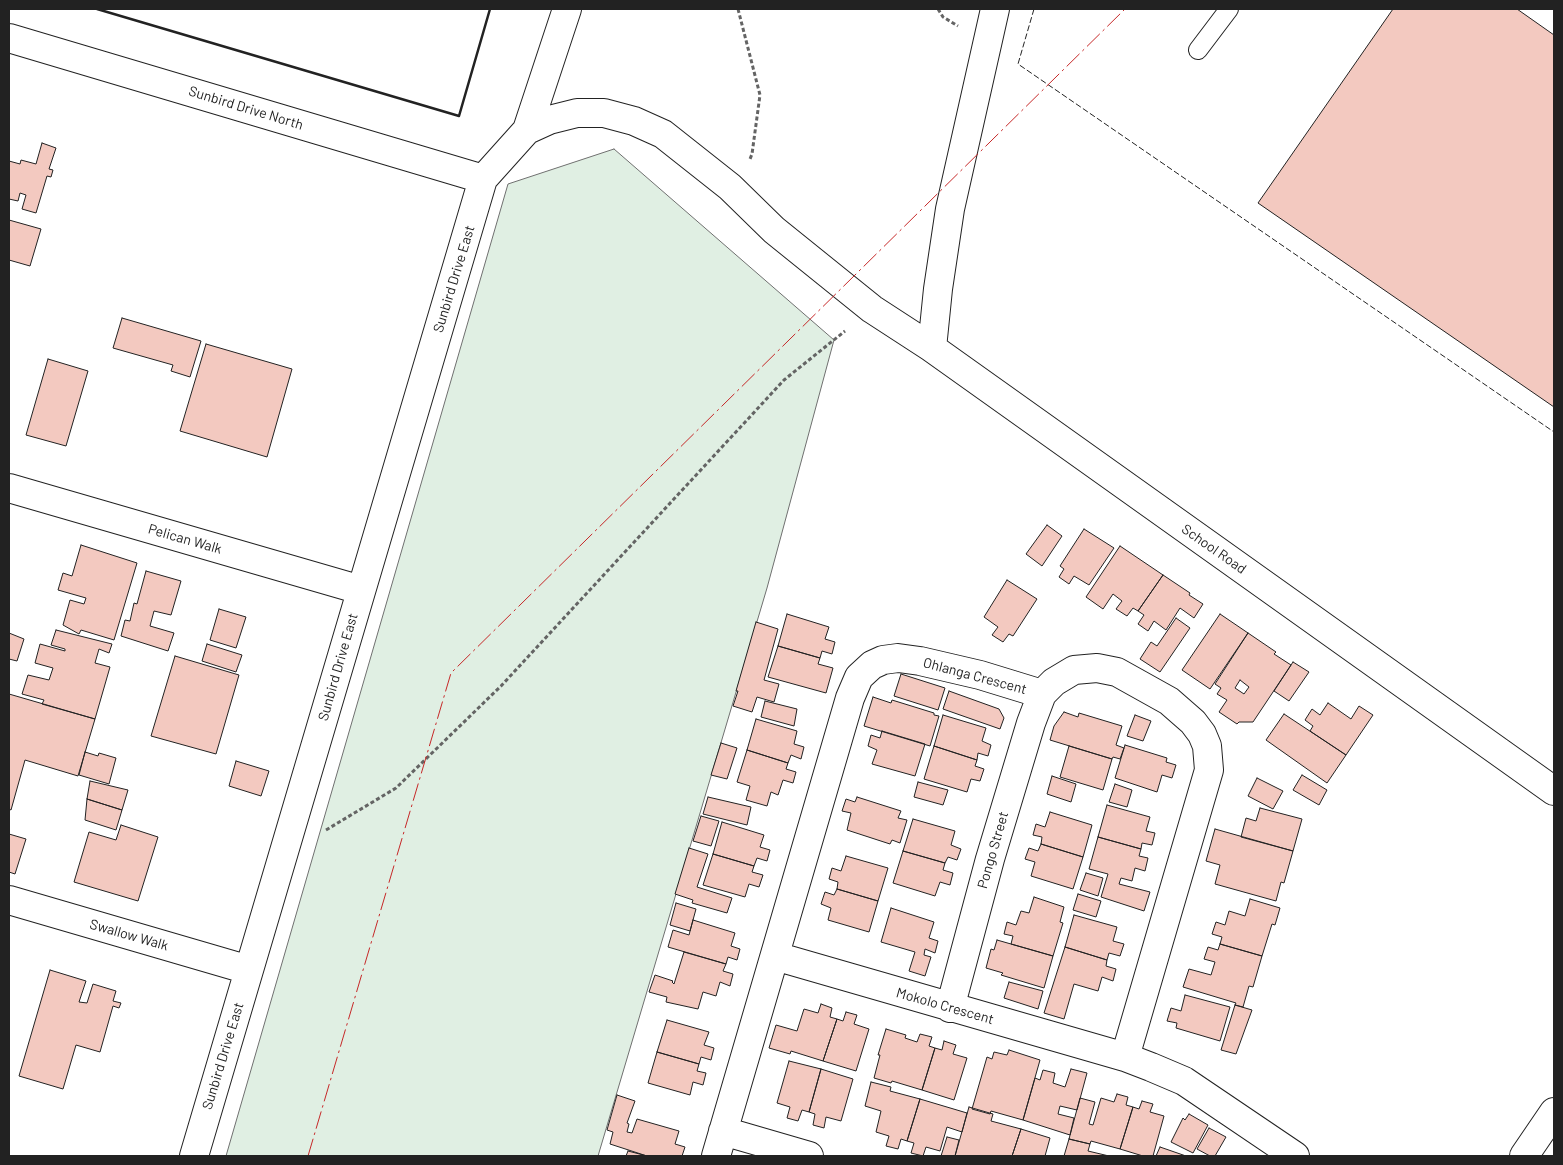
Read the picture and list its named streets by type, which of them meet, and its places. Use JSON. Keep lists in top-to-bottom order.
{
  "streets": {
    "street": [
      "Sunbird Drive North",
      "Sunbird Drive East",
      "Pelican Walk",
      "School Road",
      "Ohlanga Crescent",
      "Pongo Street",
      "Swallow Walk",
      "Mokolo Crescent"
    ]
  },
  "crossings": [
    ["Sunbird Drive North", "Sunbird Drive East"],
    ["Sunbird Drive East", "Pelican Walk"],
    ["Sunbird Drive East", "Swallow Walk"],
    ["Ohlanga Crescent", "Pongo Street"],
    ["Ohlanga Crescent", "Mokolo Crescent"],
    ["Pongo Street", "Mokolo Crescent"]
  ]
}
